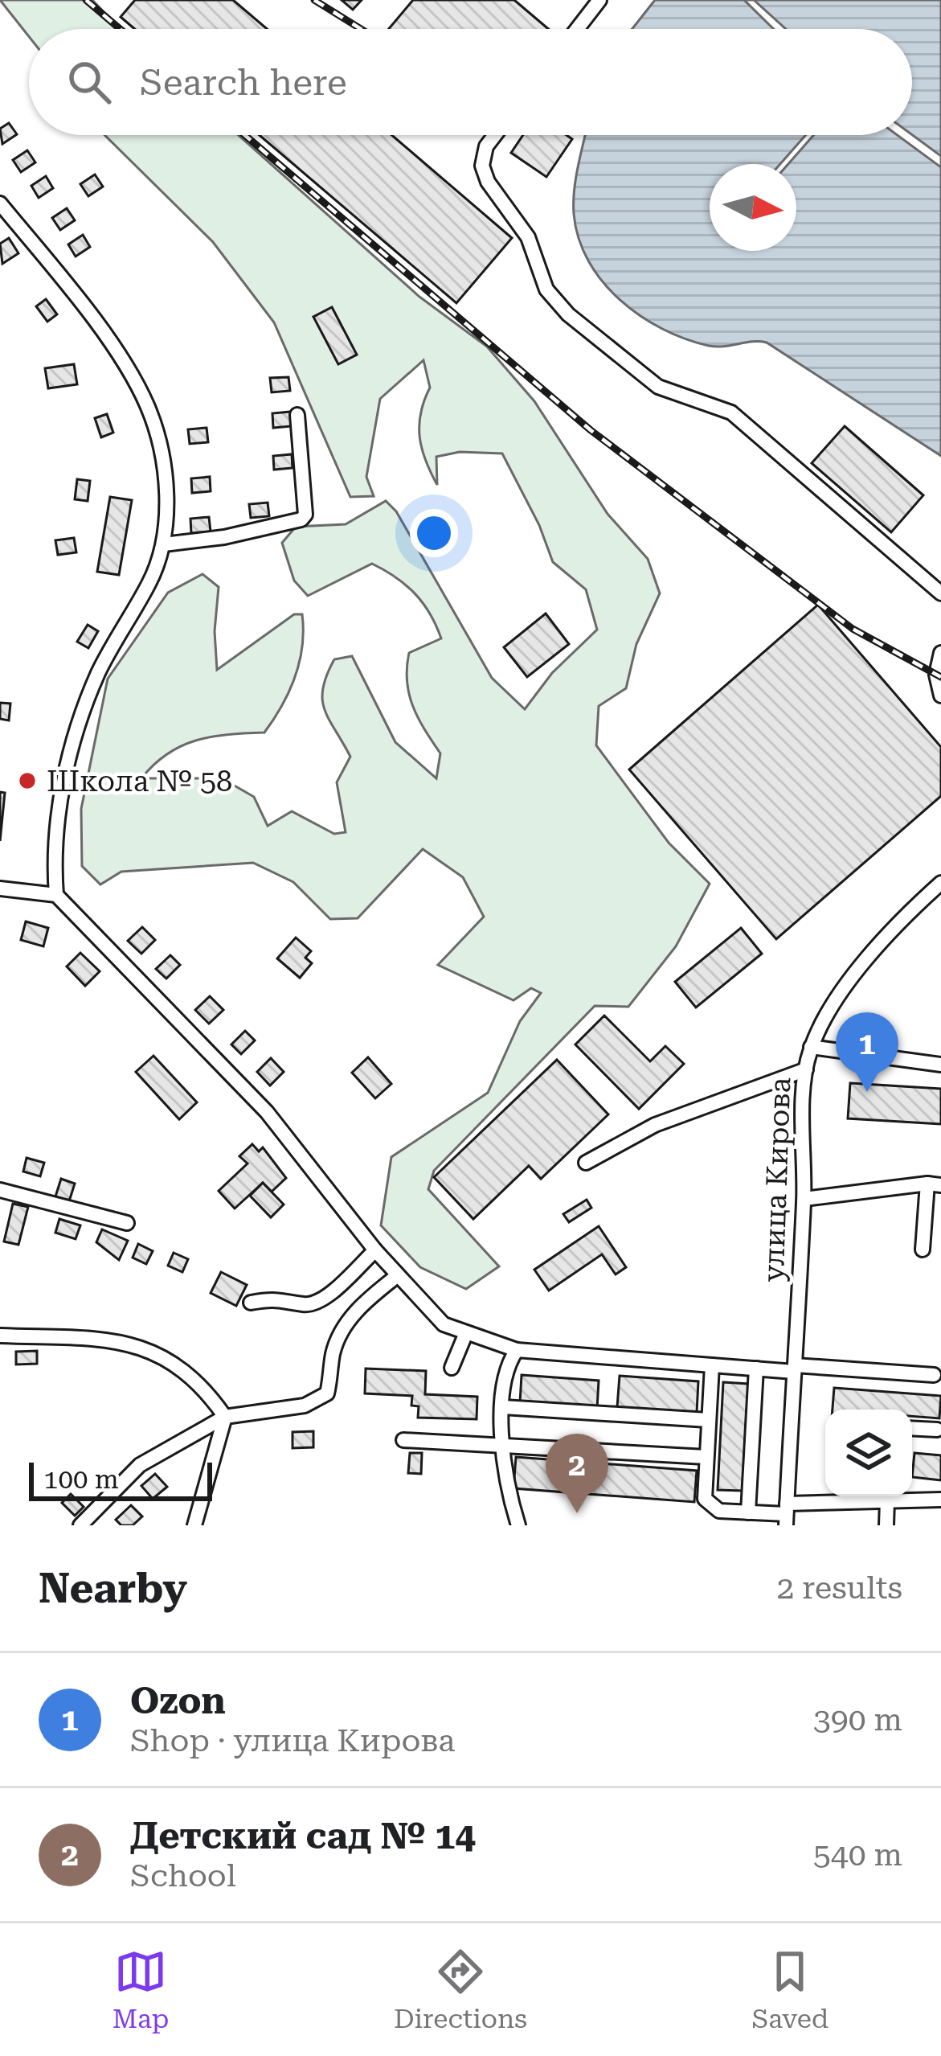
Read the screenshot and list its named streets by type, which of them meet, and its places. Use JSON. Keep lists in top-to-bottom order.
{
  "streets": {
    "street": ["улица Кирова"]
  },
  "places": ["Школа № 58"],
  "scale_bar": "100 m",
  "north": "right",
  "page": {
    "search": "Search here",
    "pins": ["1", "2"],
    "scale": "100 m",
    "heading": ["Nearby", "2 results"],
    "list": [
      {
        "mark": "1",
        "name": "Ozon",
        "note": "Shop · улица Кирова",
        "value": "390 m"
      },
      {
        "mark": "2",
        "name": "Детский сад № 14",
        "note": "School",
        "value": "540 m"
      }
    ],
    "nav": ["Map", "Directions", "Saved"]
  }
}
